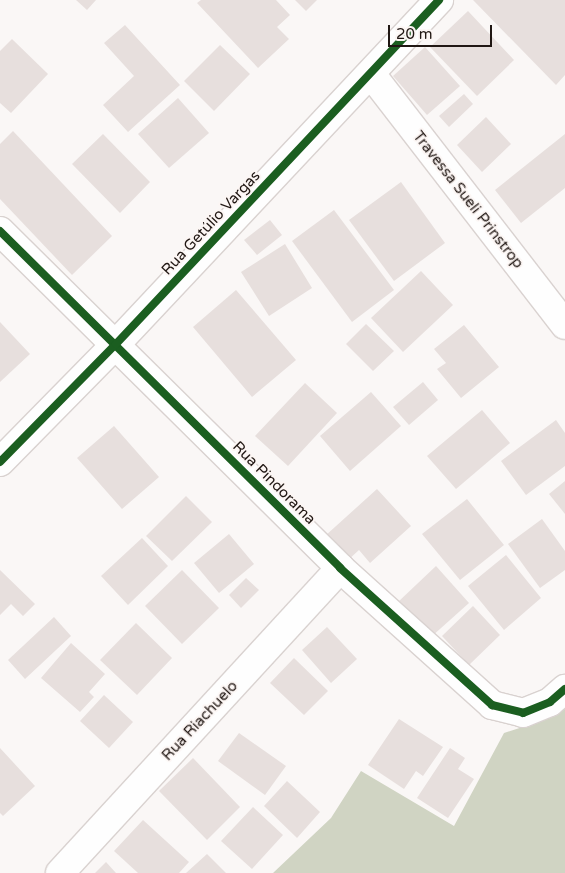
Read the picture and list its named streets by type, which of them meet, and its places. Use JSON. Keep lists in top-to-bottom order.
{
  "streets": {
    "street": [
      "Travessa Sueli Prinstrop",
      "Rua Getúlio Vargas",
      "Rua Pindorama",
      "Rua Riachuelo"
    ]
  },
  "crossings": [
    ["Travessa Sueli Prinstrop", "Rua Getúlio Vargas"],
    ["Rua Getúlio Vargas", "Rua Pindorama"],
    ["Rua Pindorama", "Rua Riachuelo"]
  ],
  "scale_bar": "20 m"
}
